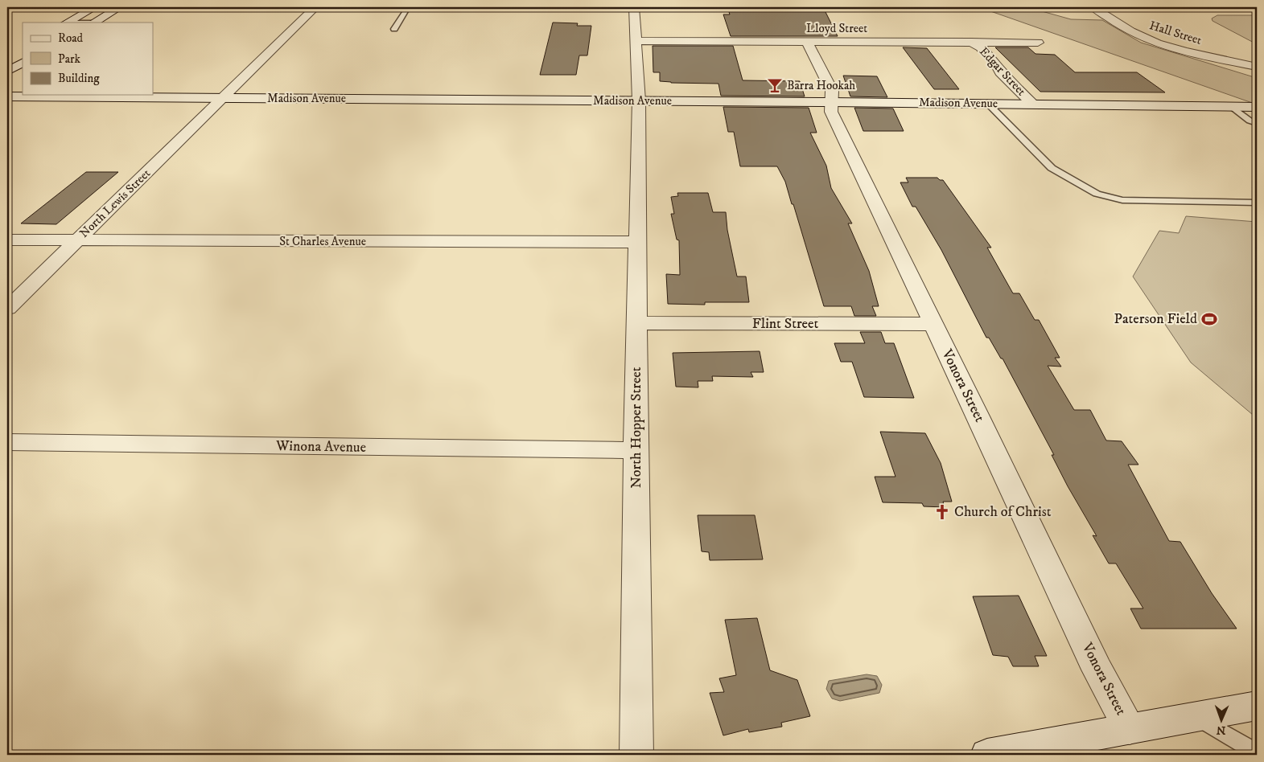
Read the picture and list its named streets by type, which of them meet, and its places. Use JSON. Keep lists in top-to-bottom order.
{
  "streets": {
    "street": [
      "Lloyd Street",
      "Hall Street",
      "Edgar Street",
      "Madison Avenue",
      "North Lewis Street",
      "St Charles Avenue",
      "Flint Street",
      "Vonora Street",
      "North Hopper Street",
      "Winona Avenue"
    ]
  },
  "crossings": [
    ["Lloyd Street", "Edgar Street"],
    ["Lloyd Street", "Vonora Street"],
    ["Lloyd Street", "North Hopper Street"],
    ["Edgar Street", "Madison Avenue"],
    ["Madison Avenue", "North Lewis Street"],
    ["Madison Avenue", "Vonora Street"],
    ["Madison Avenue", "North Hopper Street"],
    ["North Lewis Street", "St Charles Avenue"],
    ["St Charles Avenue", "North Hopper Street"],
    ["Flint Street", "Vonora Street"],
    ["Flint Street", "North Hopper Street"],
    ["North Hopper Street", "Winona Avenue"]
  ],
  "places": {
    "bar": ["Barra Hookah"],
    "sports": ["Paterson Field"],
    "church": ["Church of Christ"]
  },
  "legend": ["Road", "Park", "Building"],
  "north": "bottom"
}
